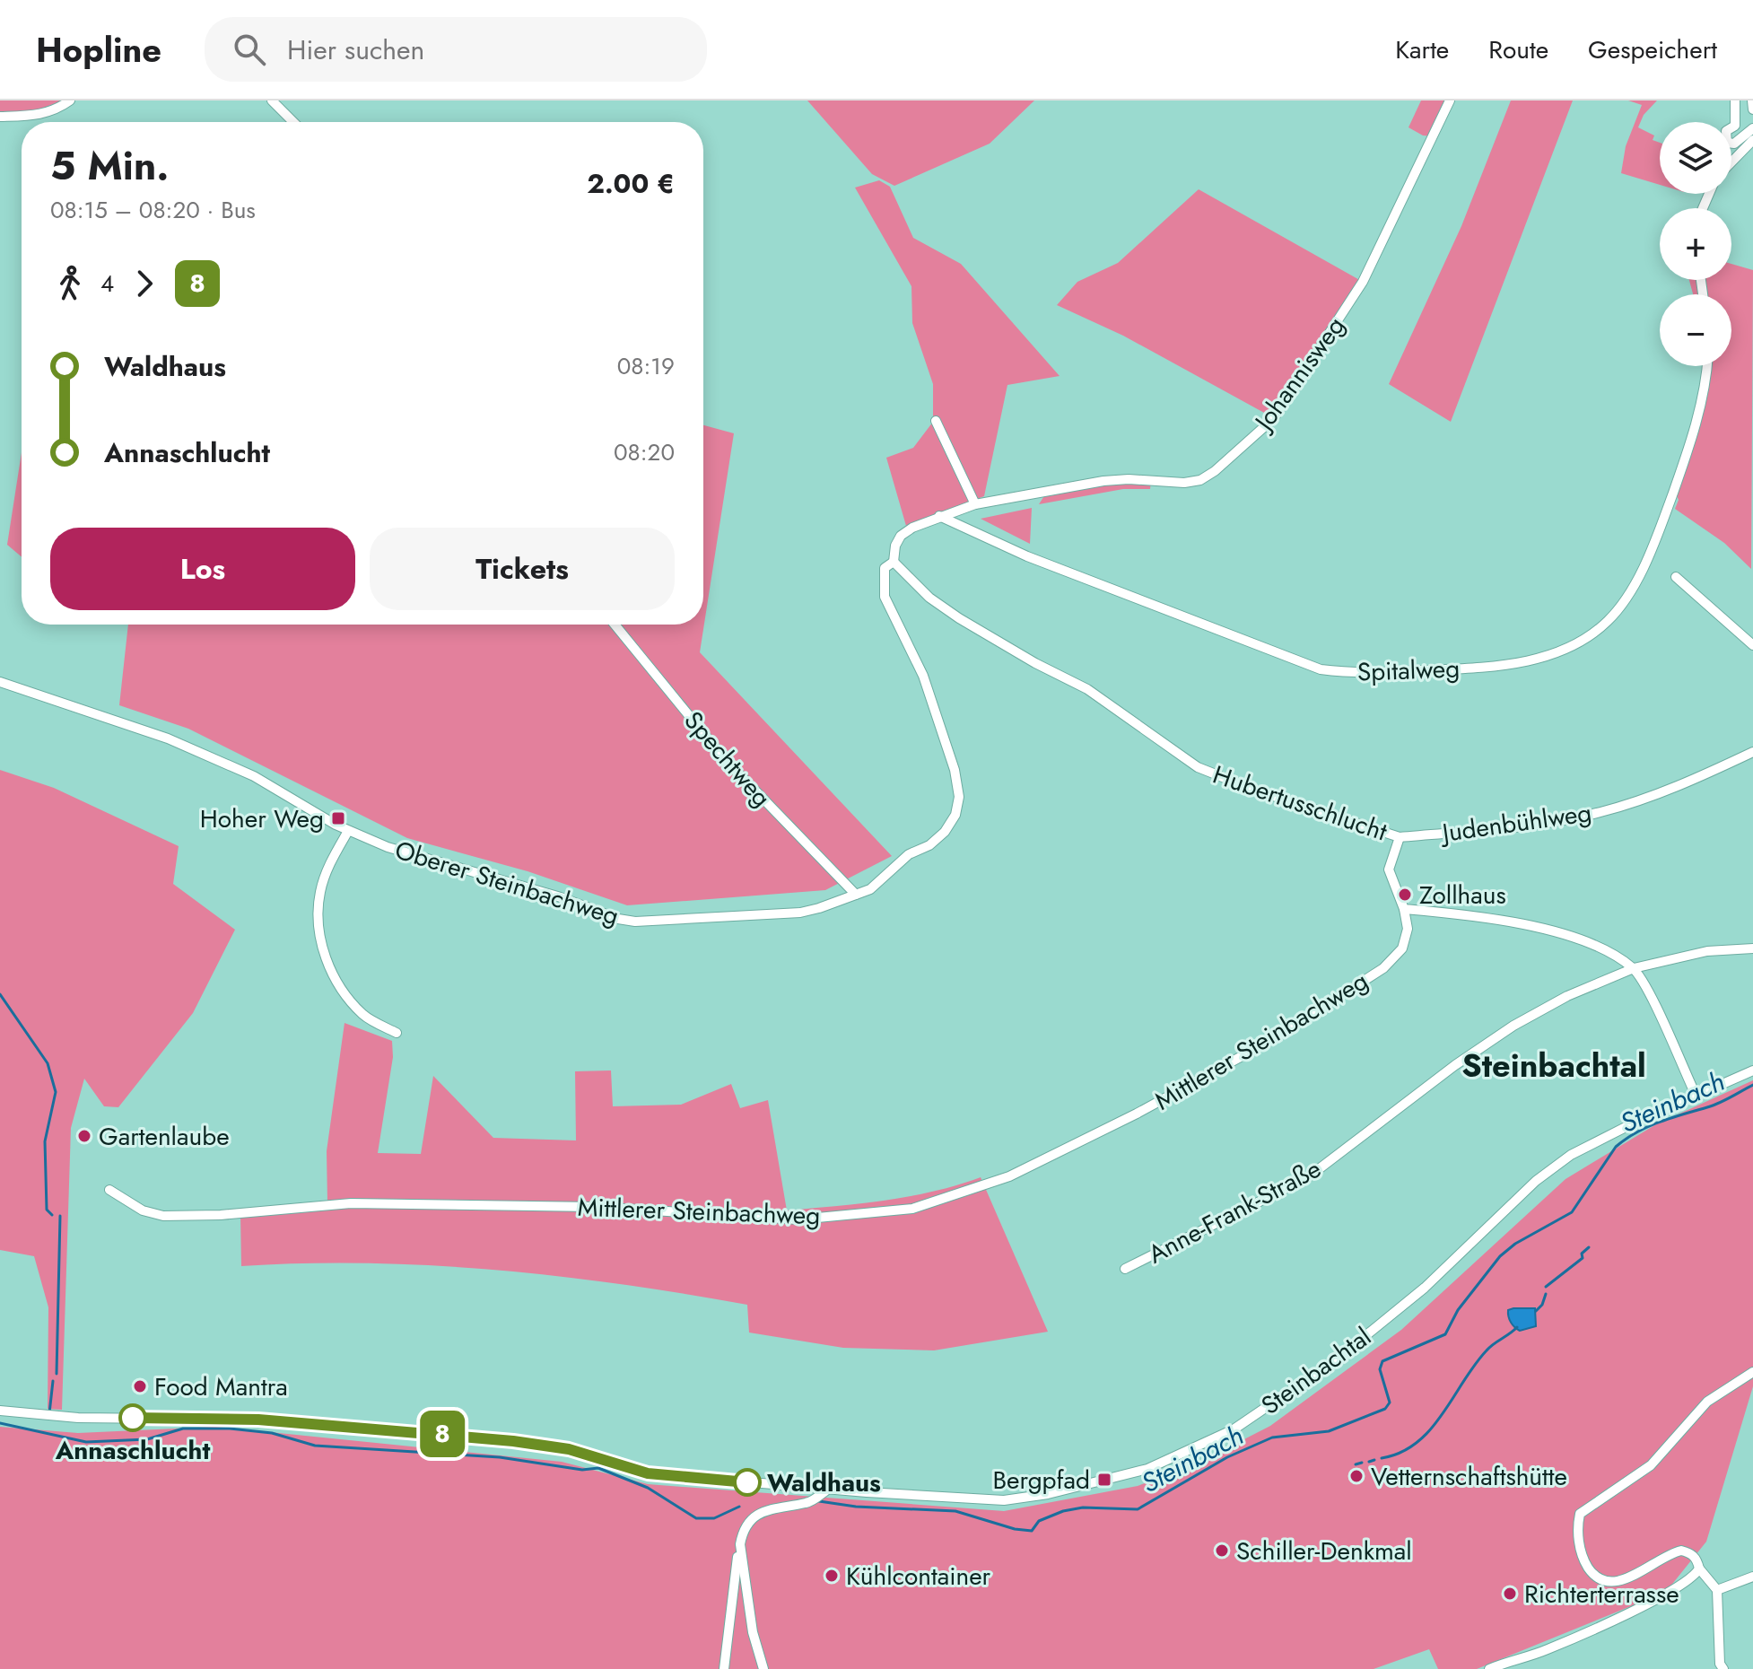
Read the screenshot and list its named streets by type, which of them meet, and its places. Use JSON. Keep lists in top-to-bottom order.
{
  "streets": {
    "street": [
      "Johannisweg",
      "Spitalweg",
      "Spechtweg",
      "Hubertusschlucht",
      "Judenbühlweg",
      "Oberer Steinbachweg",
      "Mittlerer Steinbachweg",
      "Anne-Frank-Straße",
      "Steinbachtal"
    ]
  },
  "crossings": [
    ["Johannisweg", "Spitalweg"],
    ["Johannisweg", "Hubertusschlucht"],
    ["Johannisweg", "Oberer Steinbachweg"],
    ["Spechtweg", "Oberer Steinbachweg"],
    ["Hubertusschlucht", "Judenbühlweg"],
    ["Hubertusschlucht", "Oberer Steinbachweg"],
    ["Hubertusschlucht", "Mittlerer Steinbachweg"]
  ],
  "districts": ["Steinbachtal"],
  "water": ["Steinbach"],
  "places": {
    "transit": ["Hoher Weg", "Bergpfad"],
    "other": [
      "Zollhaus",
      "Gartenlaube",
      "Food Mantra",
      "Annaschlucht",
      "Vetternschaftshütte",
      "Waldhaus",
      "Schiller-Denkmal",
      "Kühlcontainer",
      "Richterterrasse"
    ]
  },
  "lines": ["bus line 8"],
  "page": {
    "header": "Hopline",
    "search": "Hier suchen",
    "nav": ["Karte", "Route", "Gespeichert"],
    "on_map": "8",
    "map_buttons": ["+", "−"],
    "heading": ["5 Min.", "08:15 – 08:20 · Bus", "2.00 €"],
    "legs": ["4", "8"],
    "list": [
      {
        "name": "Waldhaus",
        "value": "08:19"
      },
      {
        "name": "Annaschlucht",
        "value": "08:20"
      }
    ],
    "buttons": ["Los", "Tickets"]
  }
}
